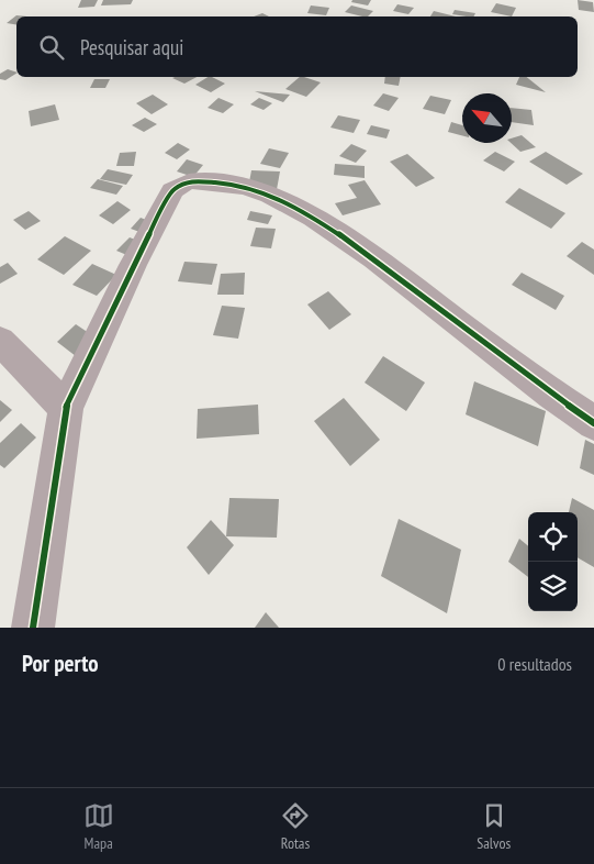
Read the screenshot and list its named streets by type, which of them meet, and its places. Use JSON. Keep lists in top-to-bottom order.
{
  "north": "top left",
  "page": {
    "search": "Pesquisar aqui",
    "heading": ["Por perto", "0 resultados"],
    "nav": ["Mapa", "Rotas", "Salvos"]
  }
}
